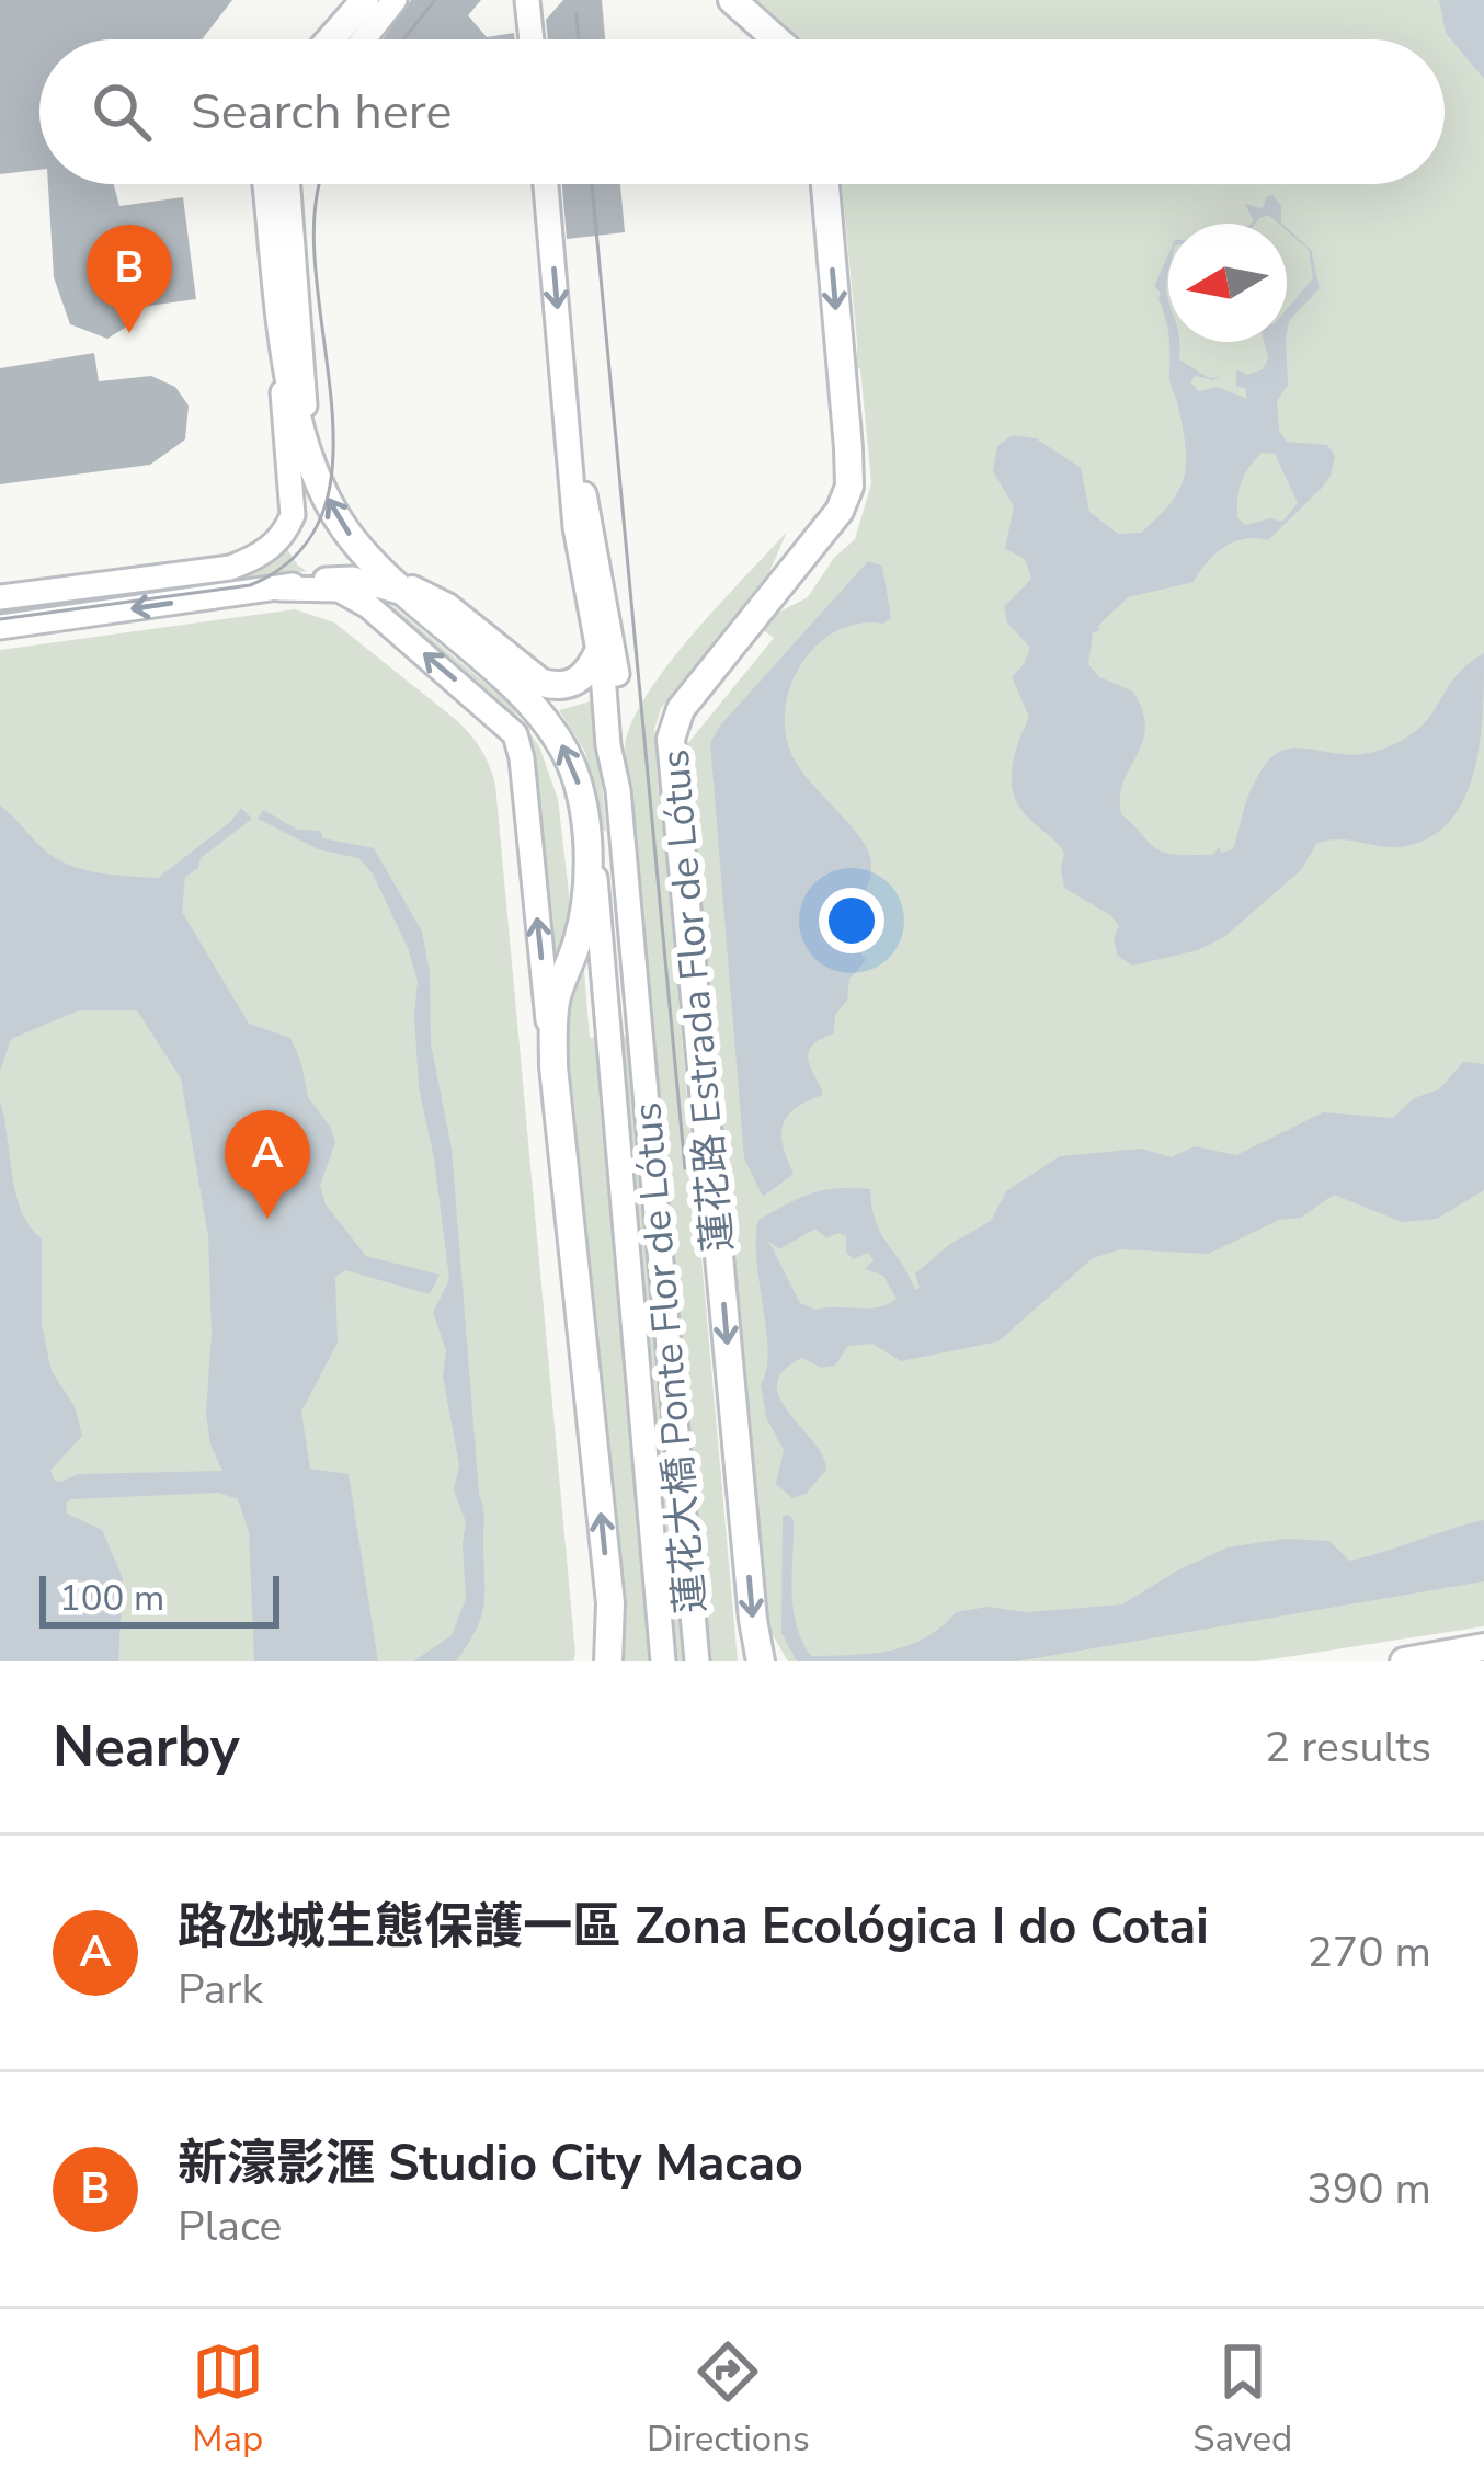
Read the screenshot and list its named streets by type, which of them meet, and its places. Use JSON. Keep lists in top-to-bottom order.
{
  "streets": {
    "main road": ["蓮花路 Estrada Flor de Lótus", "蓮花大橋 Ponte Flor de Lótus"]
  },
  "scale_bar": "100 m",
  "north": "left",
  "page": {
    "search": "Search here",
    "pins": ["B", "A"],
    "scale": "100 m",
    "heading": ["Nearby", "2 results"],
    "list": [
      {
        "mark": "A",
        "name": "路氹城生態保護一區 Zona Ecológica I do Cotai",
        "note": "Park",
        "value": "270 m"
      },
      {
        "mark": "B",
        "name": "新濠影滙 Studio City Macao",
        "note": "Place",
        "value": "390 m"
      }
    ],
    "nav": ["Map", "Directions", "Saved"]
  }
}
